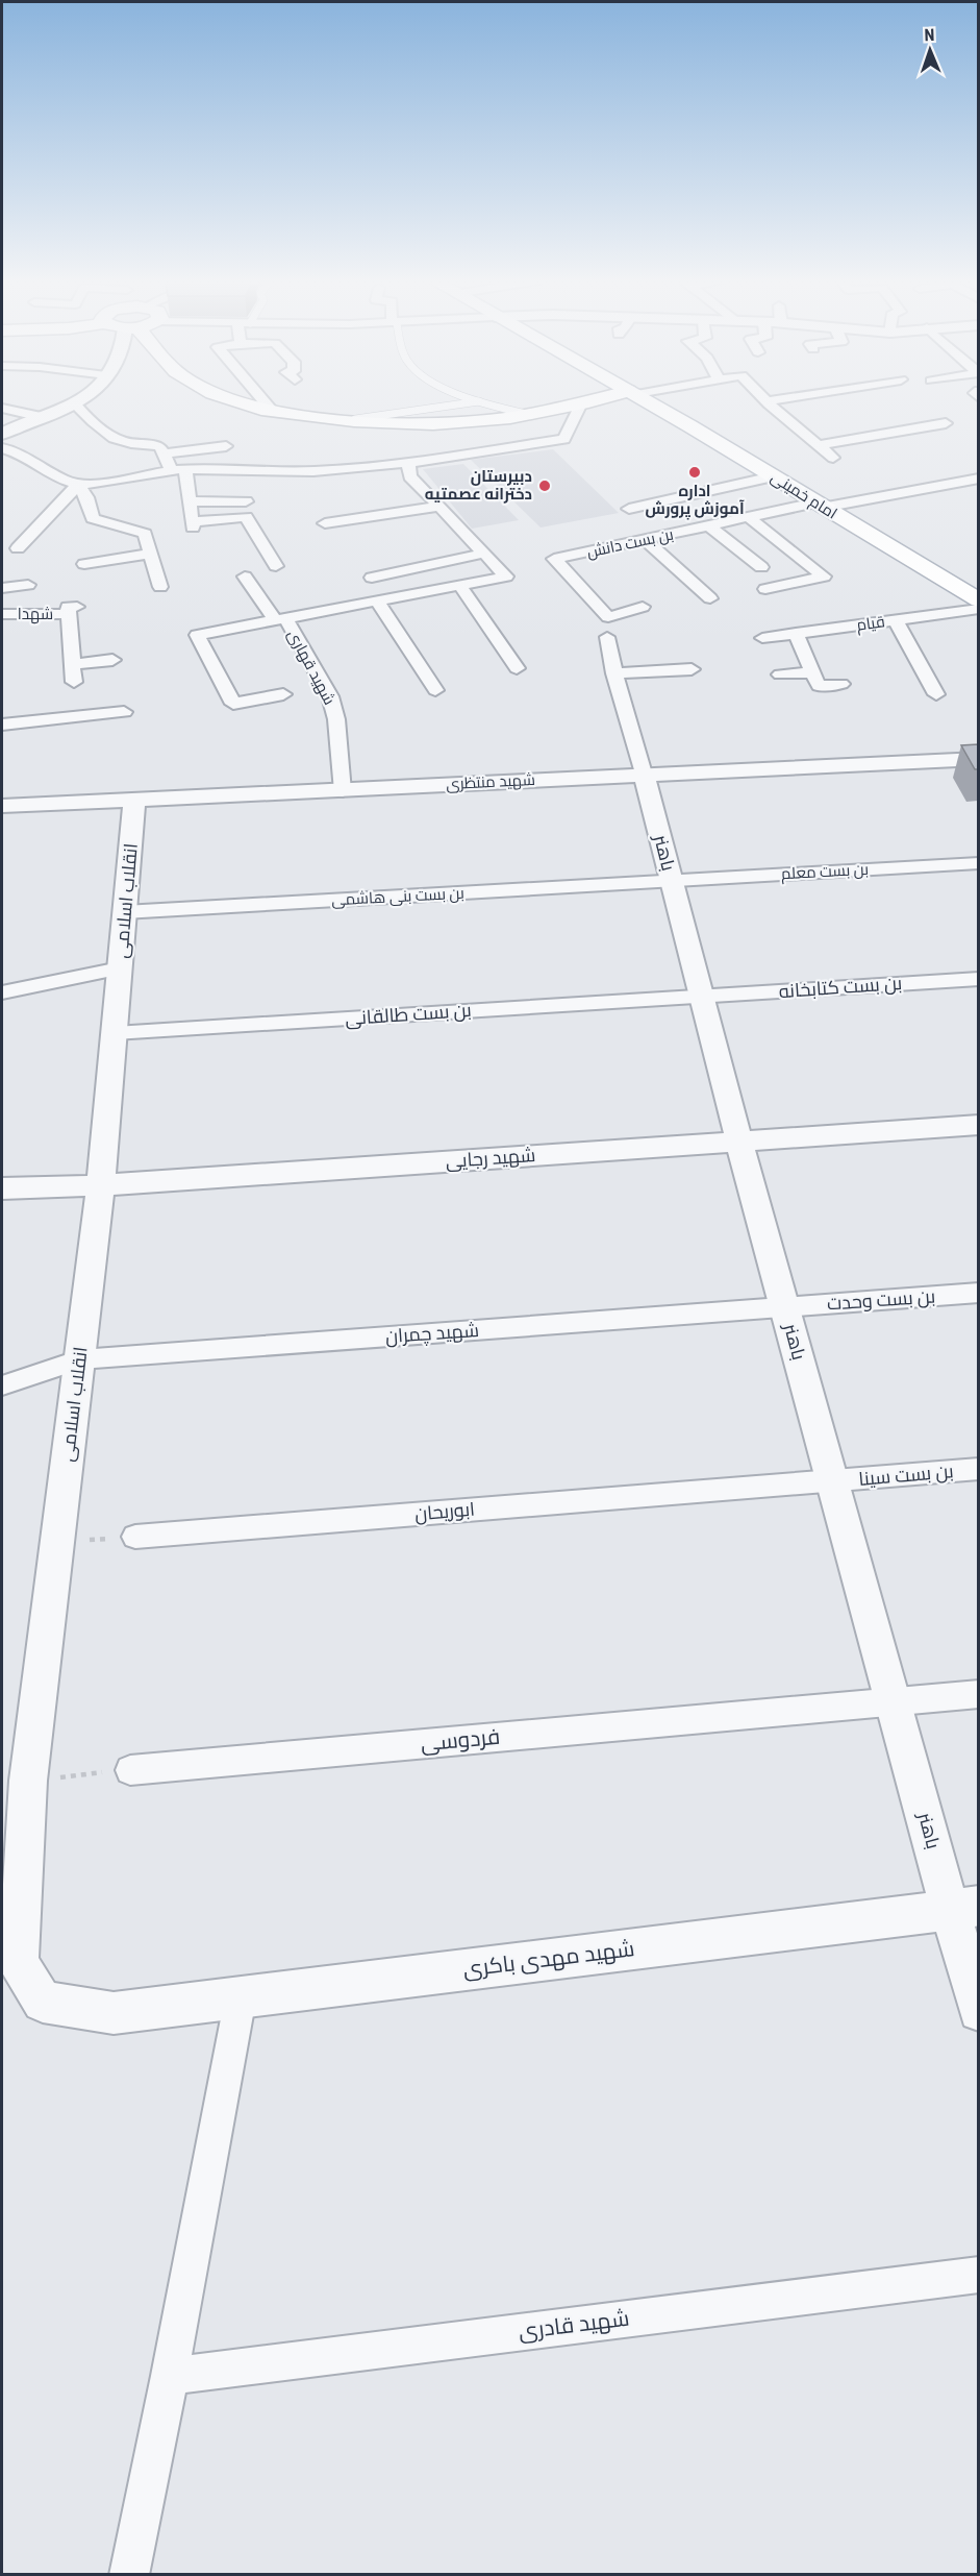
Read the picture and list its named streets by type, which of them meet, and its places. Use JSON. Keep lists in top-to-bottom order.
{
  "streets": {
    "main road": ["امام خمینی"],
    "street": [
      "بن بست دانش",
      "شهدا",
      "قیام",
      "شهید قهاری",
      "شهید منتظری",
      "باهنر",
      "بن بست معلم",
      "بن بست بنی هاشمی",
      "انقلاب اسلامی",
      "بن بست کتابخانه",
      "بن بست طالقانی",
      "شهید رجایی",
      "بن بست وحدت",
      "شهید چمران",
      "بن بست سینا",
      "ابوریحان",
      "فردوسی",
      "شهید مهدی باکری",
      "شهید قادری"
    ]
  },
  "crossings": [
    ["امام خمینی", "بن بست دانش"],
    ["شهید قهاری", "شهید منتظری"],
    ["شهید منتظری", "باهنر"],
    ["شهید منتظری", "انقلاب اسلامی"],
    ["باهنر", "بن بست معلم"],
    ["باهنر", "بن بست بنی هاشمی"],
    ["باهنر", "بن بست کتابخانه"],
    ["باهنر", "بن بست طالقانی"],
    ["باهنر", "شهید رجایی"],
    ["باهنر", "بن بست وحدت"],
    ["باهنر", "شهید چمران"],
    ["باهنر", "بن بست سینا"],
    ["باهنر", "ابوریحان"],
    ["باهنر", "فردوسی"],
    ["باهنر", "شهید مهدی باکری"],
    ["بن بست معلم", "بن بست بنی هاشمی"],
    ["بن بست بنی هاشمی", "انقلاب اسلامی"],
    ["انقلاب اسلامی", "بن بست طالقانی"],
    ["انقلاب اسلامی", "شهید رجایی"],
    ["انقلاب اسلامی", "شهید چمران"],
    ["انقلاب اسلامی", "شهید مهدی باکری"],
    ["بن بست کتابخانه", "بن بست طالقانی"],
    ["بن بست وحدت", "شهید چمران"],
    ["بن بست سینا", "ابوریحان"]
  ],
  "places": ["اداره آموزش پرورش", "دبیرستان دخترانه عصمتیه"],
  "north": "top"
}
